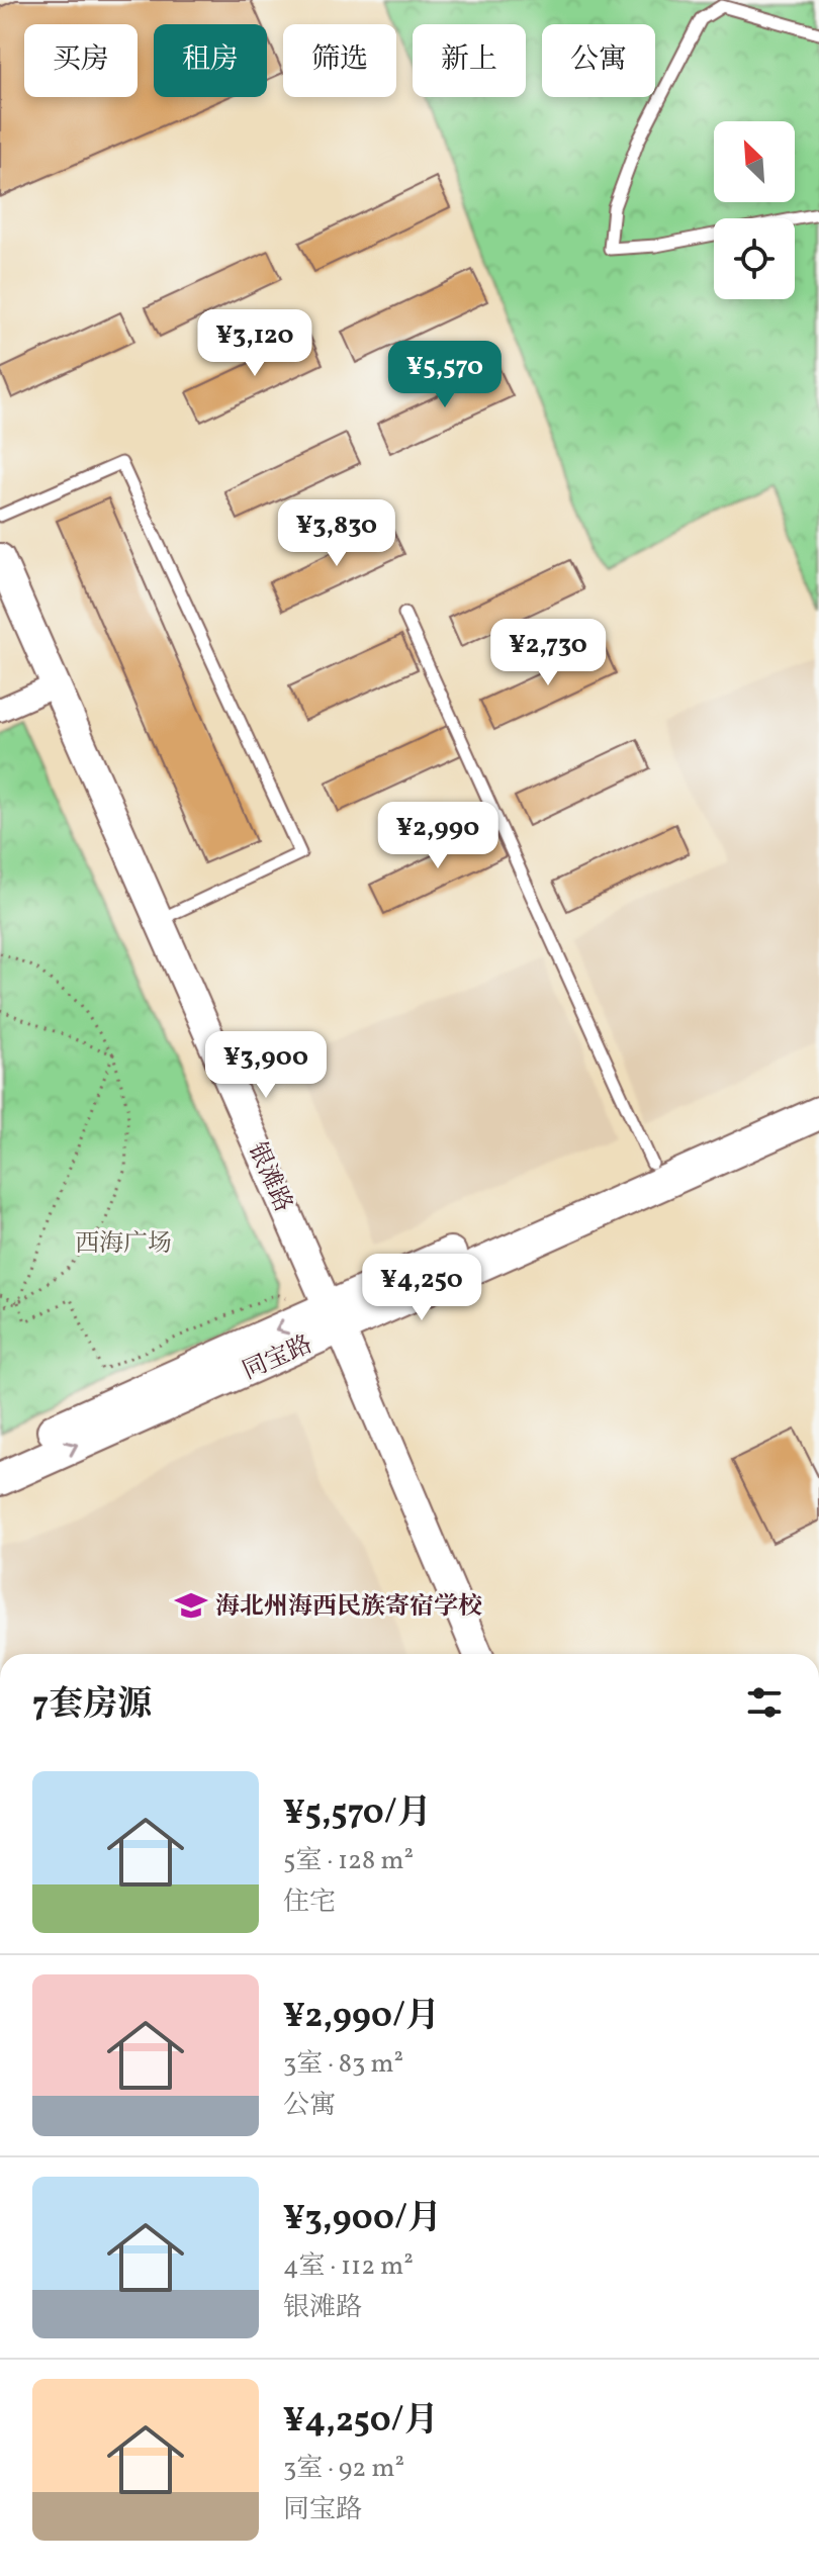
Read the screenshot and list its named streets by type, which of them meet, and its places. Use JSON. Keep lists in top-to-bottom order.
{
  "streets": {
    "main road": ["同宝路"],
    "street": ["银滩路"]
  },
  "crossings": [
    ["银滩路", "同宝路"]
  ],
  "parks": ["西海广场"],
  "places": {
    "school or university": ["海北州海西民族寄宿学校"]
  },
  "north": "top left",
  "page": {
    "chip": [
      "买房",
      "租房",
      "筛选",
      "新上",
      "公寓"
    ],
    "price": [
      "¥3,120",
      "¥5,570",
      "¥3,830",
      "¥2,730",
      "¥2,990",
      "¥3,900",
      "¥4,250"
    ],
    "heading": "7套房源",
    "list": [
      {
        "name": "¥5,570/月",
        "note": "5室 · 128 m² · 住宅"
      },
      {
        "name": "¥2,990/月",
        "note": "3室 · 83 m² · 公寓"
      },
      {
        "name": "¥3,900/月",
        "note": "4室 · 112 m² · 银滩路"
      },
      {
        "name": "¥4,250/月",
        "note": "3室 · 92 m² · 同宝路"
      }
    ]
  }
}
